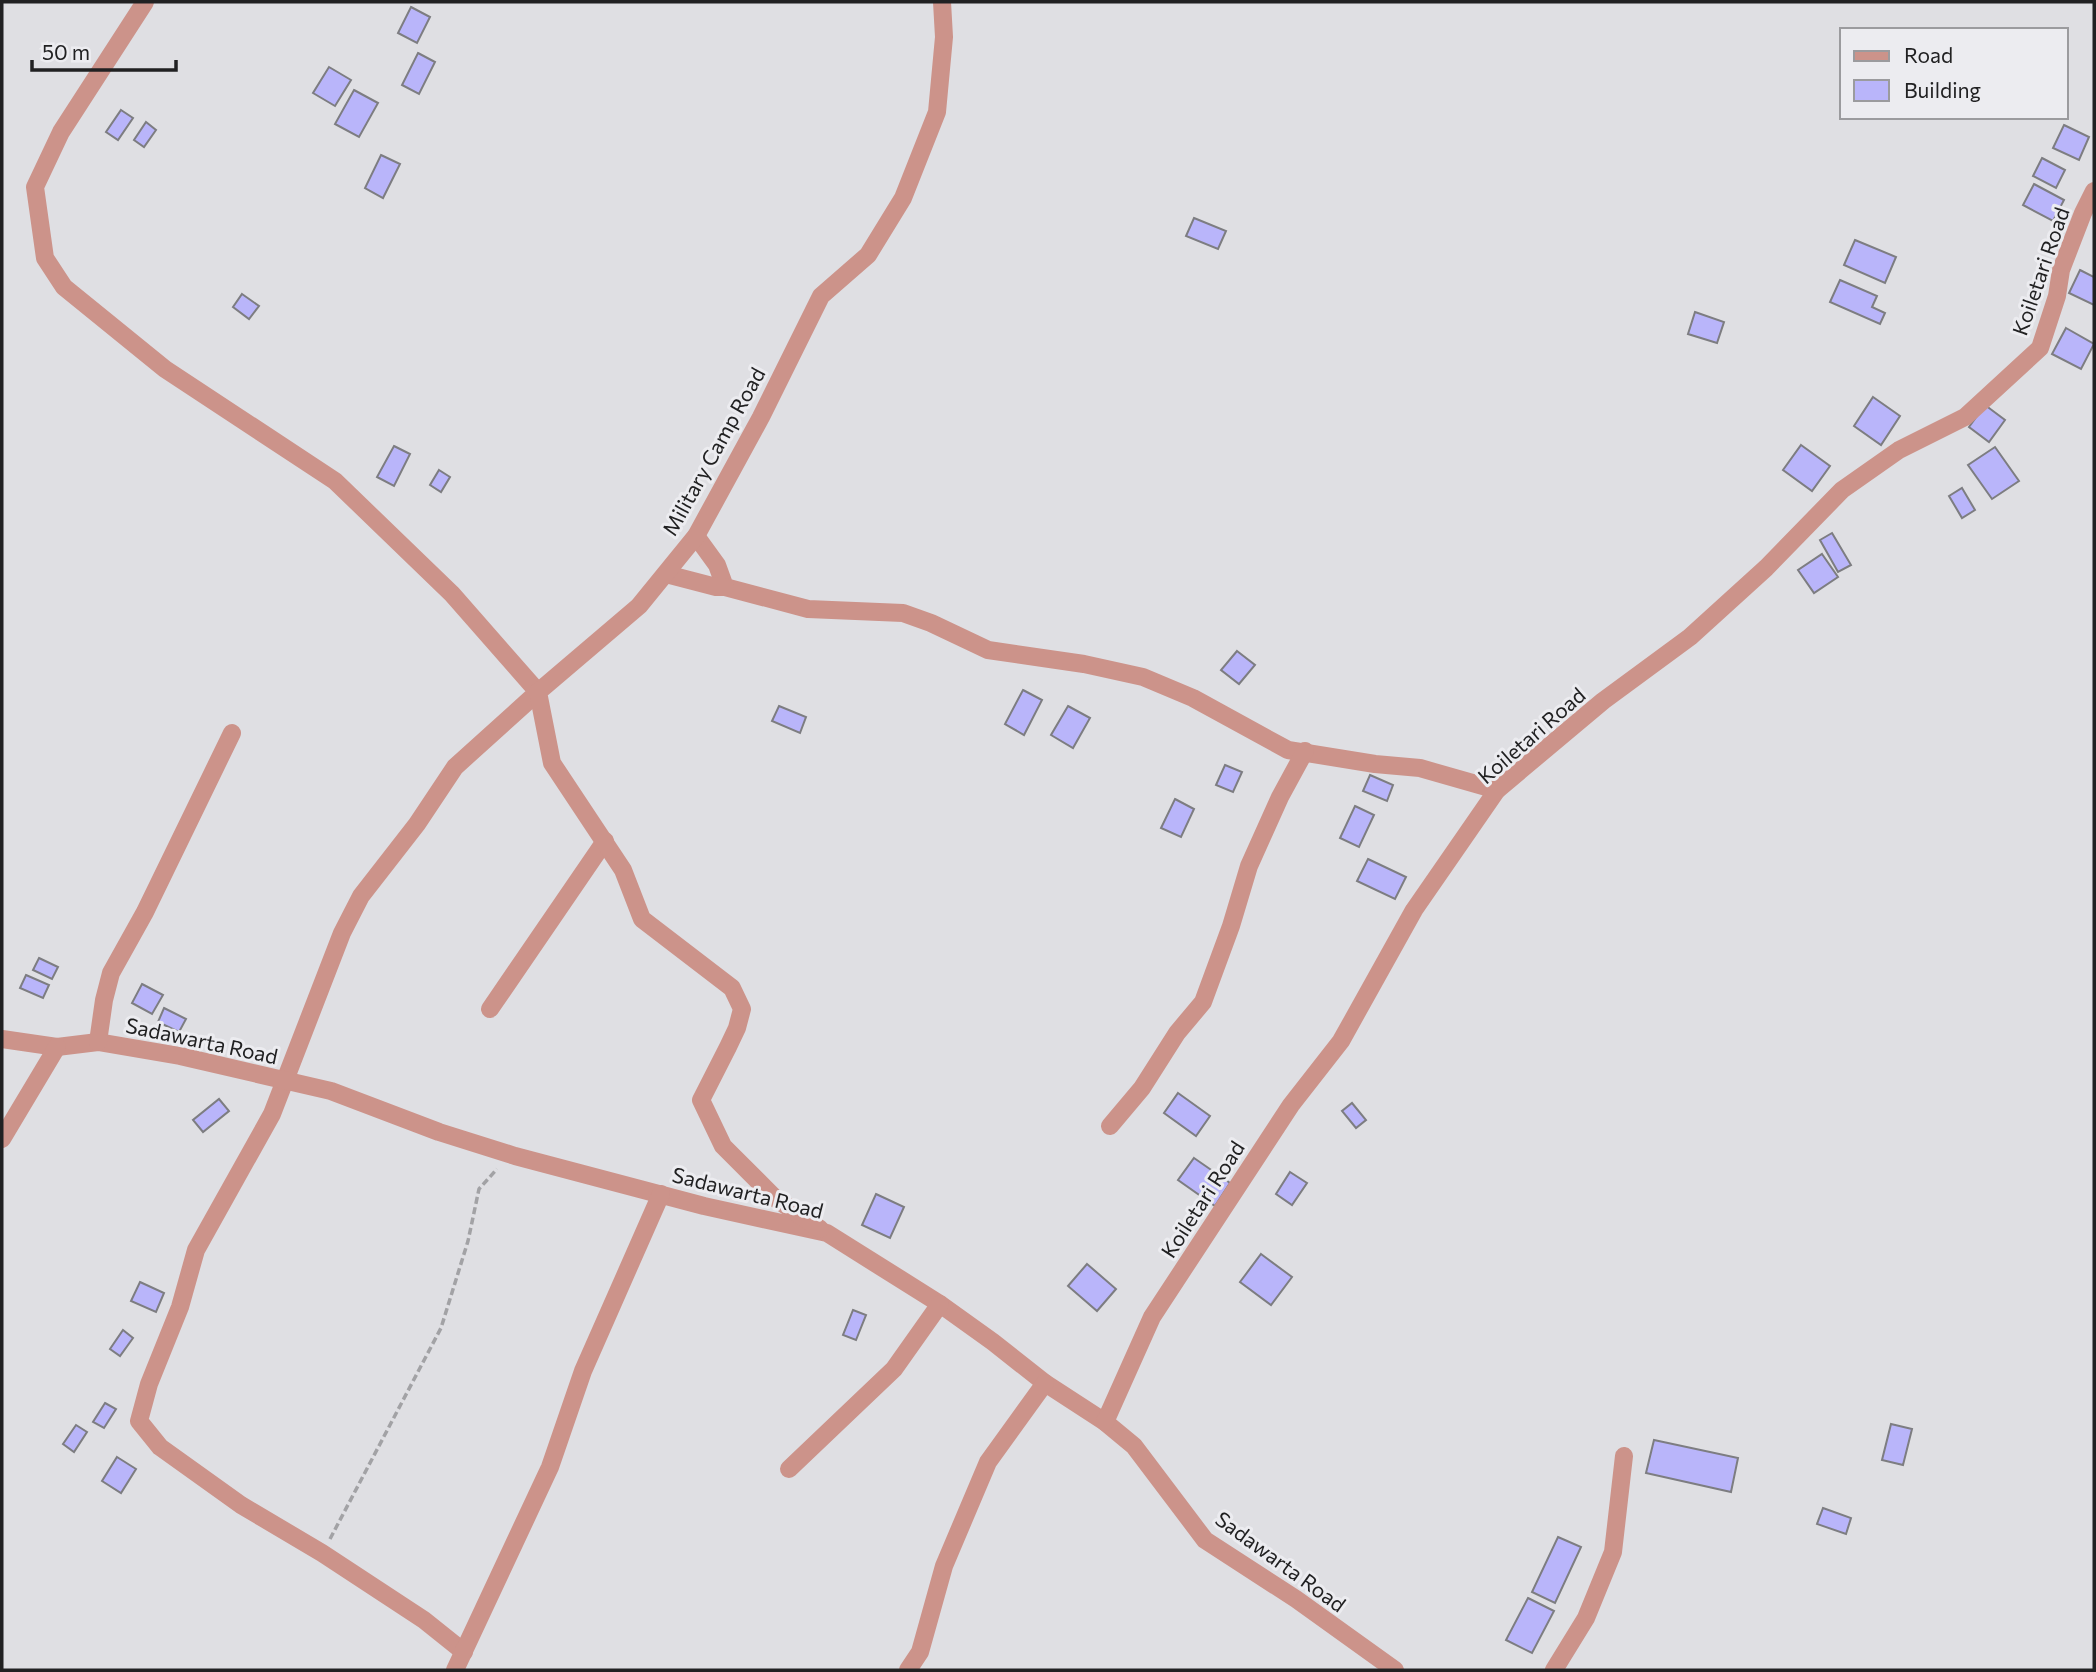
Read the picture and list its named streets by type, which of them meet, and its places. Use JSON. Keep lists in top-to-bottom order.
{
  "streets": {
    "street": ["Koiletari Road", "Military Camp Road", "Sadawarta Road"]
  },
  "crossings": [
    ["Koiletari Road", "Sadawarta Road"],
    ["Military Camp Road", "Sadawarta Road"]
  ],
  "legend": ["Road", "Building"],
  "scale_bar": "50 m"
}
